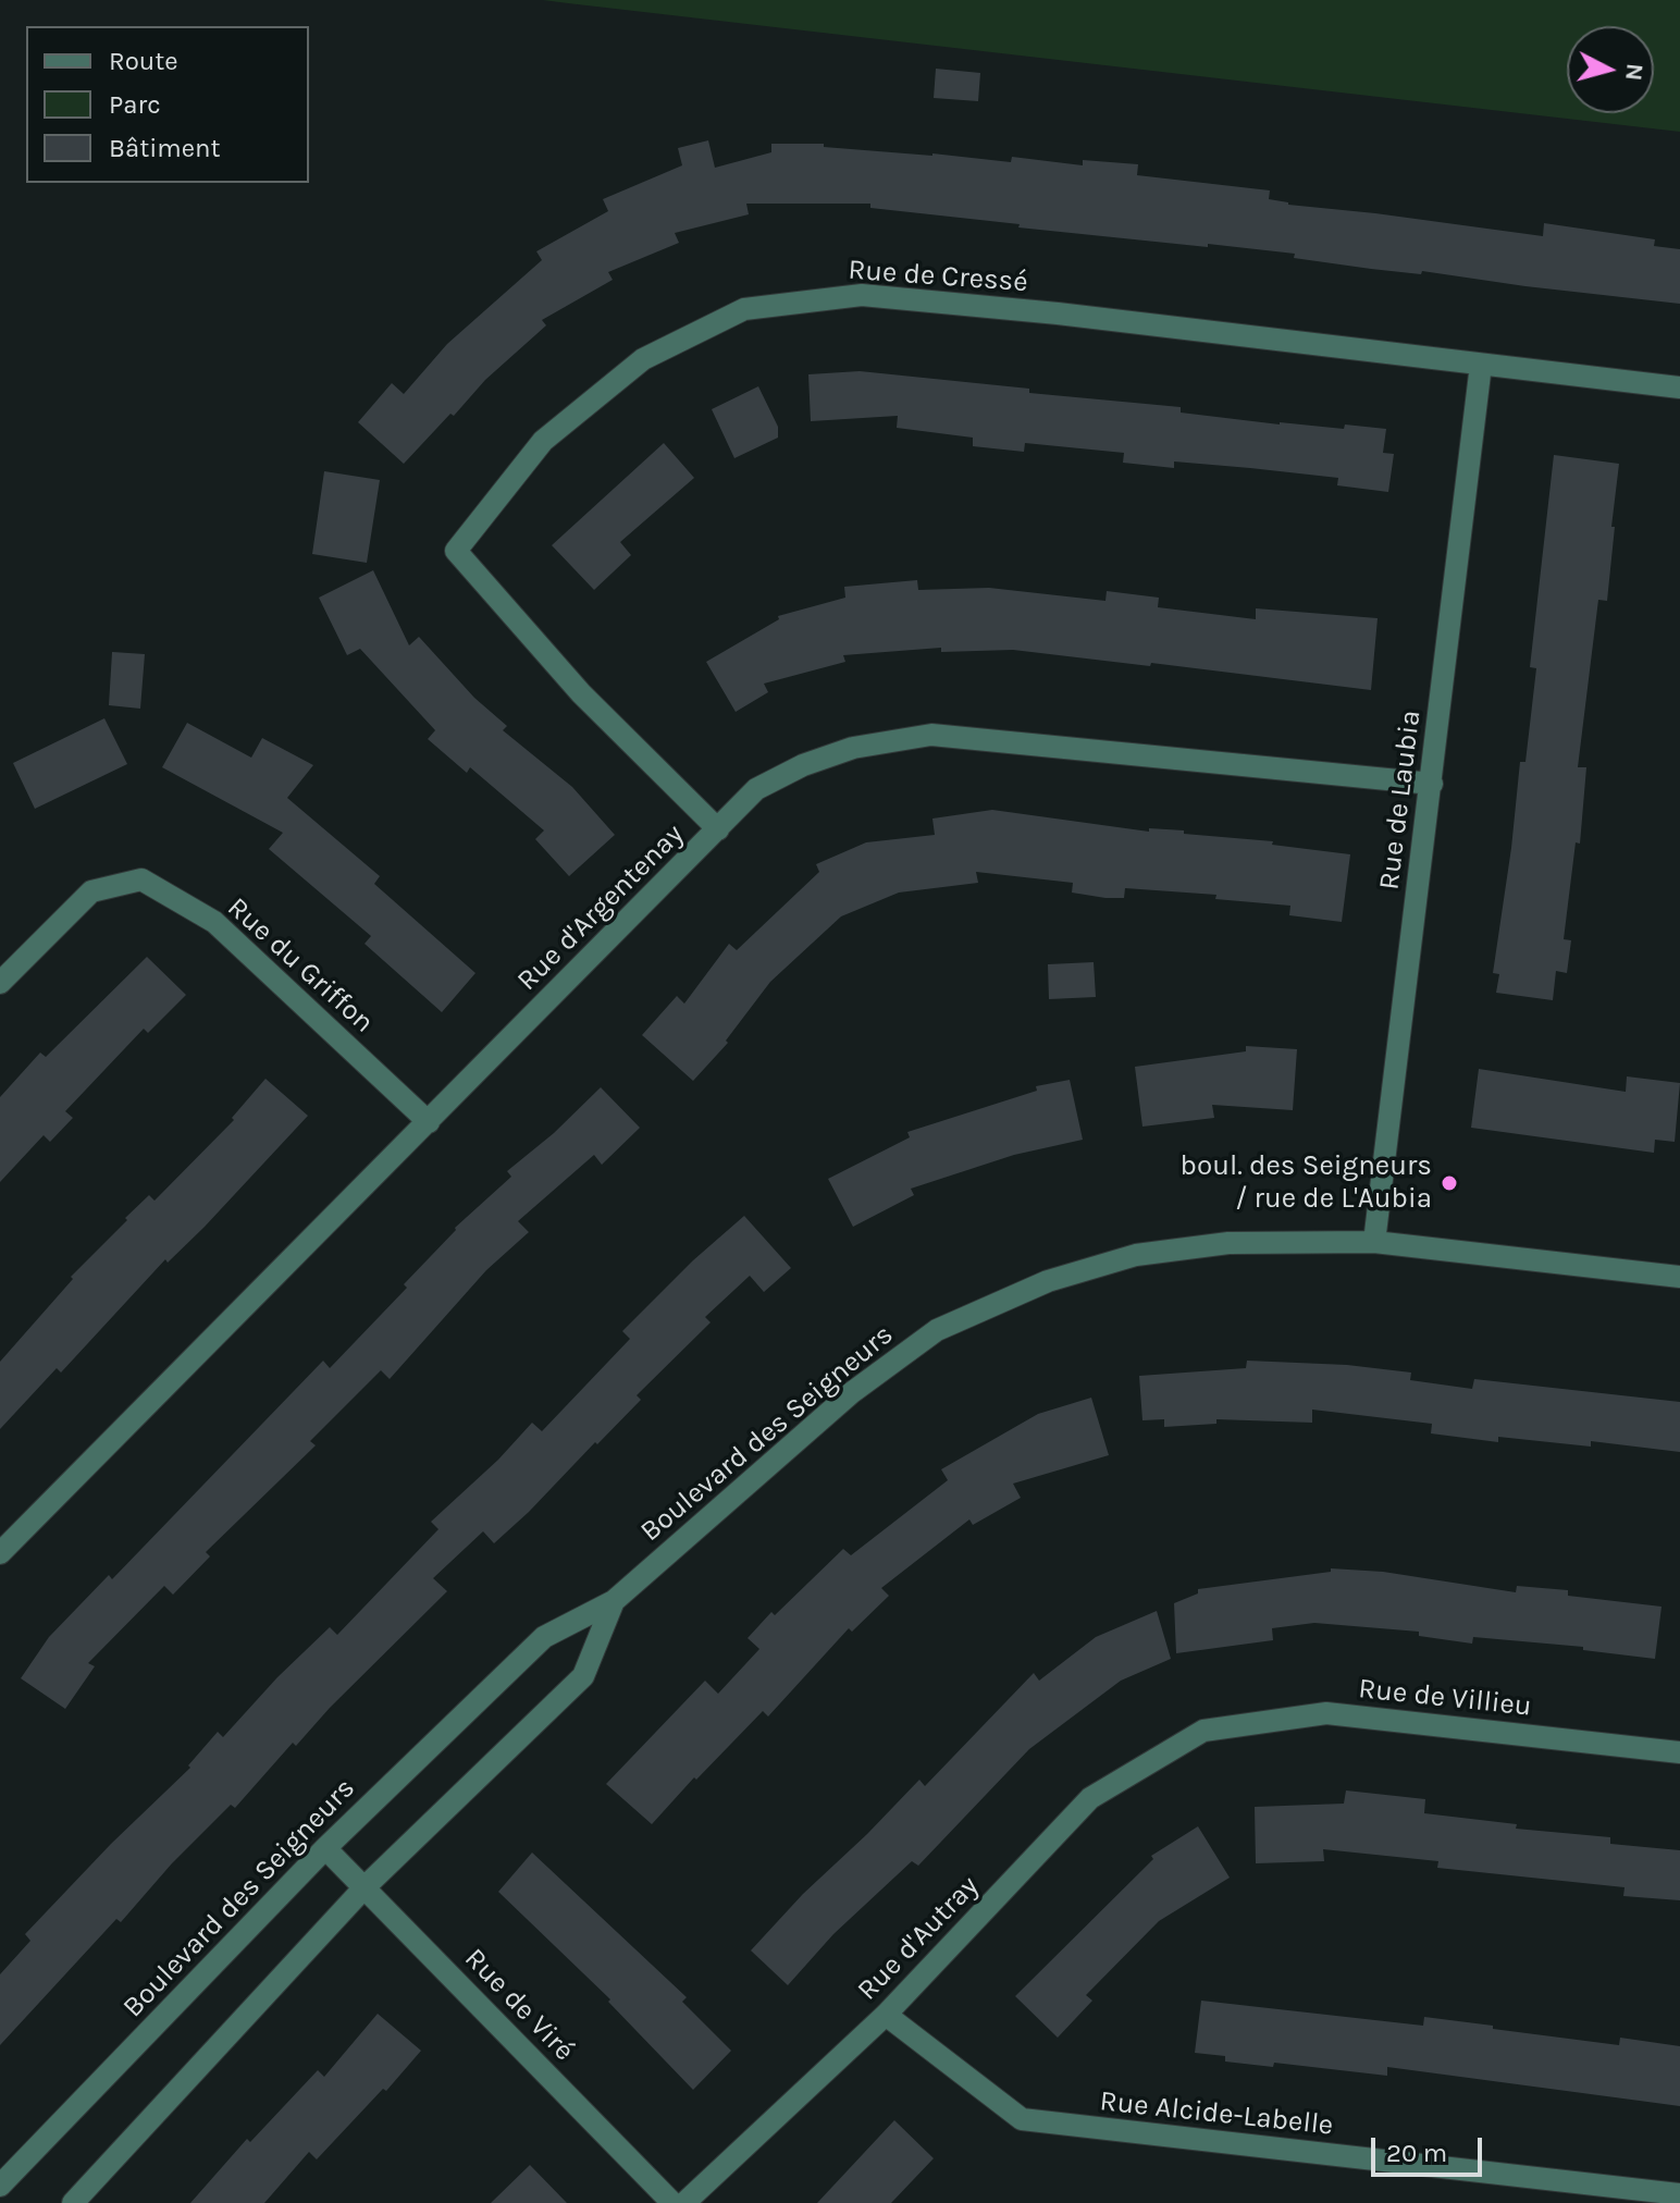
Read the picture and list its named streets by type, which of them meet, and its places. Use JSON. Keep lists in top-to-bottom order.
{
  "streets": {
    "street": [
      "Rue de Cressé",
      "Rue de Laubia",
      "Rue d'Argentenay",
      "Rue du Griffon",
      "Boulevard des Seigneurs",
      "Rue de Villieu",
      "Rue d'Autray",
      "Rue de Viré",
      "Rue Alcide-Labelle"
    ]
  },
  "crossings": [
    ["Rue de Cressé", "Rue de Laubia"],
    ["Rue de Cressé", "Rue d'Argentenay"],
    ["Rue de Laubia", "Rue d'Argentenay"],
    ["Rue de Laubia", "Boulevard des Seigneurs"],
    ["Rue d'Argentenay", "Rue du Griffon"],
    ["Boulevard des Seigneurs", "Rue de Viré"],
    ["Rue de Villieu", "Rue d'Autray"],
    ["Rue d'Autray", "Rue Alcide-Labelle"]
  ],
  "places": ["boul. des Seigneurs / rue de L'Aubia"],
  "legend": ["Route", "Parc", "Bâtiment"],
  "scale_bar": "20 m",
  "north": "right"
}
